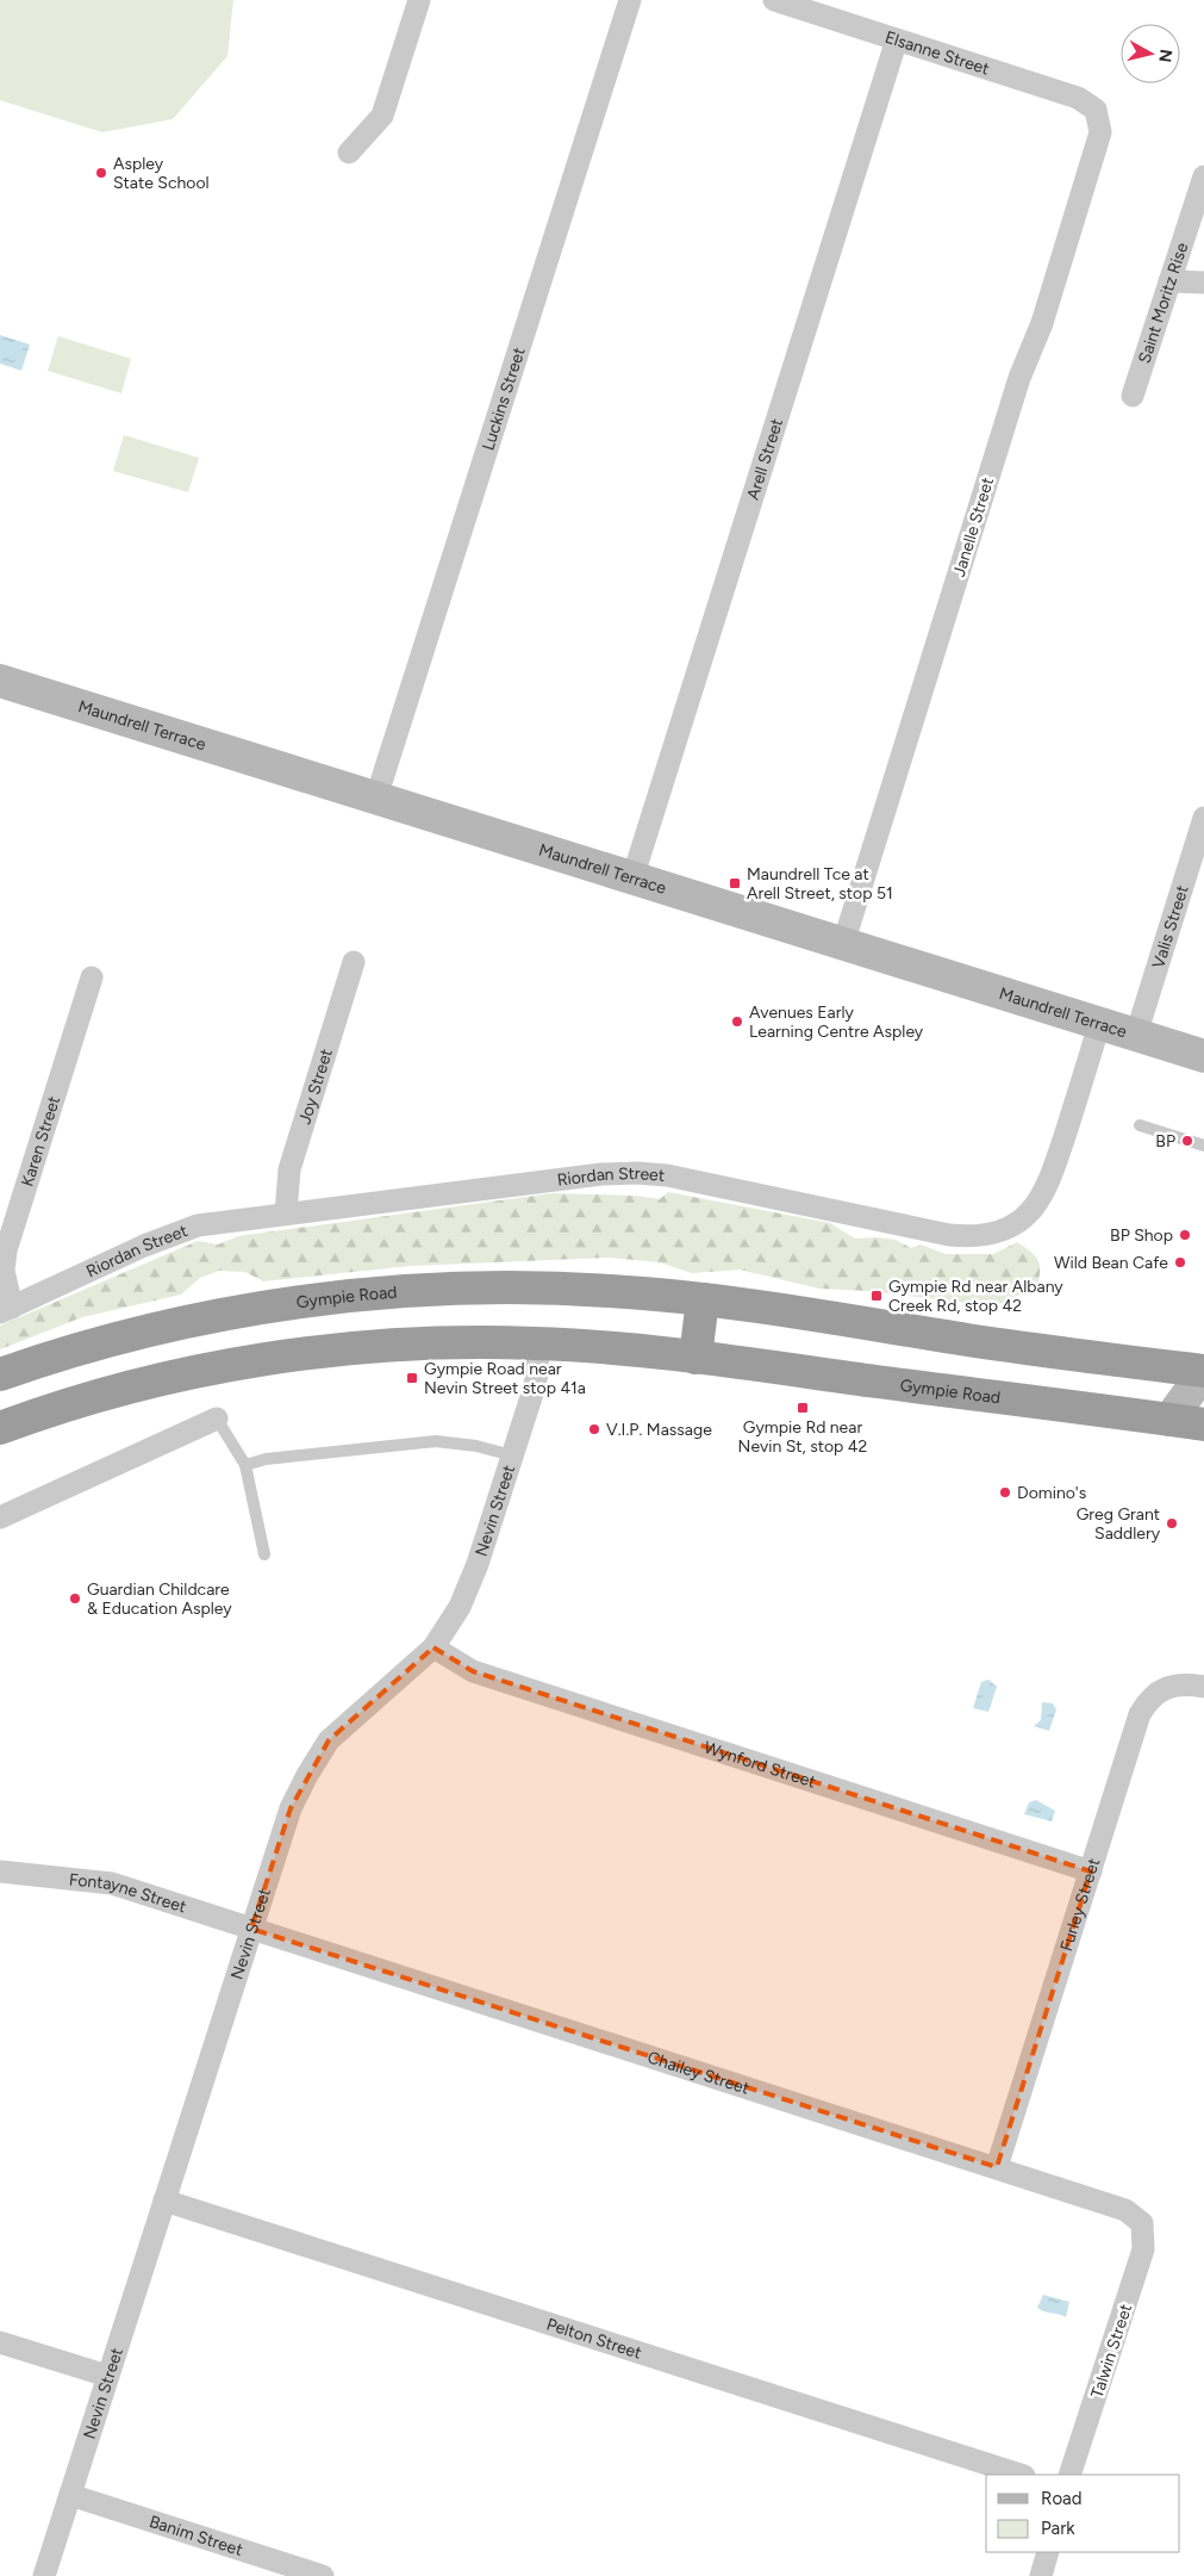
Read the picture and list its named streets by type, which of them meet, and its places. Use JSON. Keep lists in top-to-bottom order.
{
  "streets": {
    "highway": ["Gympie Road"],
    "main road": ["Maundrell Terrace"],
    "street": [
      "Elsanne Street",
      "Saint Moritz Rise",
      "Luckins Street",
      "Arell Street",
      "Janelle Street",
      "Valis Street",
      "Joy Street",
      "Karen Street",
      "Riordan Street",
      "Nevin Street",
      "Wynford Street",
      "Fontayne Street",
      "Furley Street",
      "Chailey Street",
      "Pelton Street",
      "Talwin Street",
      "Banim Street"
    ]
  },
  "crossings": [
    ["Elsanne Street", "Arell Street"],
    ["Elsanne Street", "Janelle Street"],
    ["Luckins Street", "Maundrell Terrace"],
    ["Arell Street", "Maundrell Terrace"],
    ["Janelle Street", "Maundrell Terrace"],
    ["Maundrell Terrace", "Valis Street"],
    ["Maundrell Terrace", "Riordan Street"],
    ["Joy Street", "Riordan Street"],
    ["Karen Street", "Riordan Street"],
    ["Gympie Road", "Nevin Street"],
    ["Nevin Street", "Wynford Street"],
    ["Nevin Street", "Fontayne Street"],
    ["Nevin Street", "Chailey Street"],
    ["Nevin Street", "Pelton Street"],
    ["Nevin Street", "Banim Street"],
    ["Wynford Street", "Furley Street"],
    ["Fontayne Street", "Chailey Street"],
    ["Furley Street", "Chailey Street"],
    ["Chailey Street", "Talwin Street"]
  ],
  "places": {
    "other": [
      "Aspley State School",
      "Avenues Early Learning Centre Aspley",
      "BP",
      "BP Shop",
      "Wild Bean Cafe",
      "V.I.P. Massage",
      "Domino's",
      "Greg Grant Saddlery",
      "Guardian Childcare & Education Aspley"
    ],
    "transit": [
      "Maundrell Tce at Arell Street, stop 51",
      "Gympie Rd near Albany Creek Rd, stop 42",
      "Gympie Road near Nevin Street stop 41a",
      "Gympie Rd near Nevin St, stop 42"
    ]
  },
  "legend": ["Road", "Park"],
  "north": "right"
}
